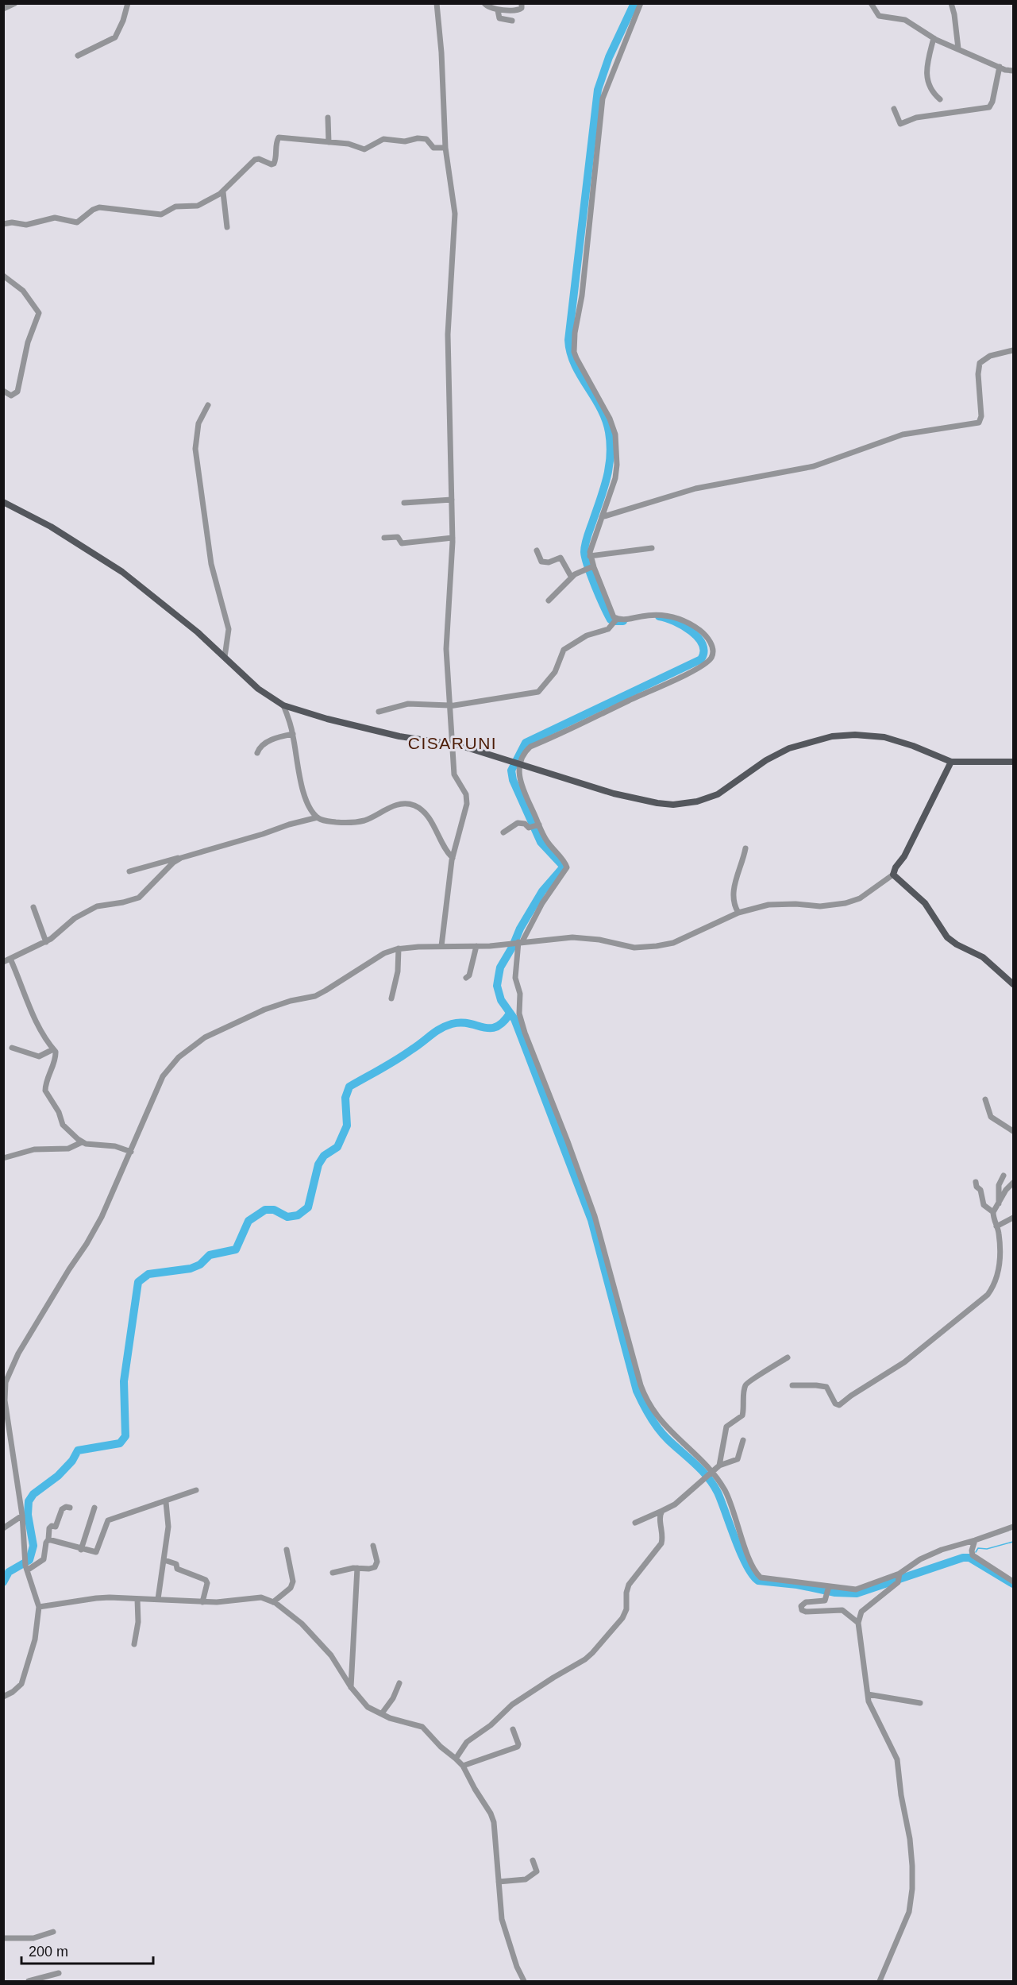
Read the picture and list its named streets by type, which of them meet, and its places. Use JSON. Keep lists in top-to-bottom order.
{
  "districts": ["CISARUNI"],
  "scale_bar": "200 m"
}
